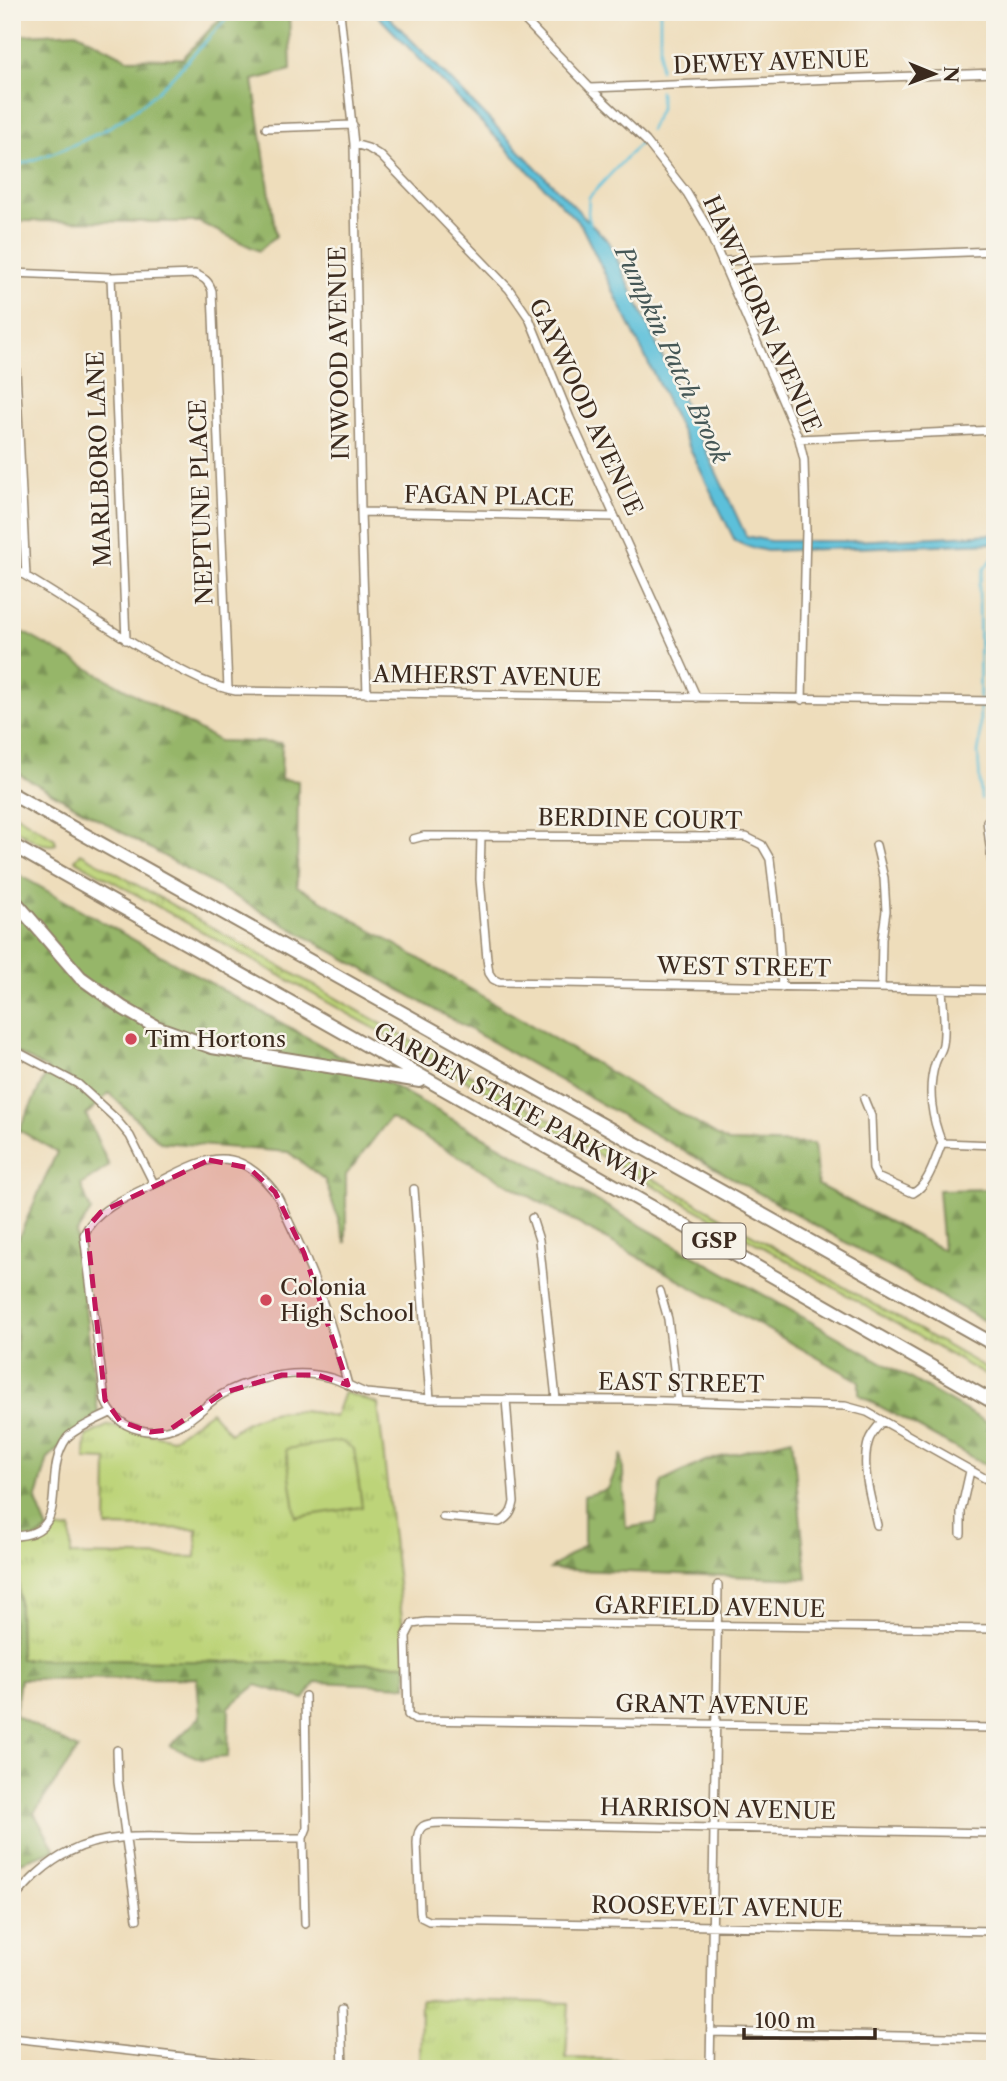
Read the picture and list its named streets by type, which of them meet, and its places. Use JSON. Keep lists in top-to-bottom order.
{
  "streets": {
    "highway": ["GARDEN STATE PARKWAY", "GSP"],
    "street": [
      "DEWEY AVENUE",
      "HAWTHORN AVENUE",
      "INWOOD AVENUE",
      "GAYWOOD AVENUE",
      "MARLBORO LANE",
      "FAGAN PLACE",
      "NEPTUNE PLACE",
      "AMHERST AVENUE",
      "BERDINE COURT",
      "WEST STREET",
      "EAST STREET",
      "GARFIELD AVENUE",
      "GRANT AVENUE",
      "HARRISON AVENUE",
      "ROOSEVELT AVENUE"
    ]
  },
  "crossings": [
    ["DEWEY AVENUE", "HAWTHORN AVENUE"],
    ["HAWTHORN AVENUE", "AMHERST AVENUE"],
    ["INWOOD AVENUE", "GAYWOOD AVENUE"],
    ["INWOOD AVENUE", "FAGAN PLACE"],
    ["INWOOD AVENUE", "AMHERST AVENUE"],
    ["GAYWOOD AVENUE", "FAGAN PLACE"],
    ["GAYWOOD AVENUE", "AMHERST AVENUE"],
    ["MARLBORO LANE", "NEPTUNE PLACE"],
    ["MARLBORO LANE", "AMHERST AVENUE"],
    ["NEPTUNE PLACE", "AMHERST AVENUE"],
    ["BERDINE COURT", "WEST STREET"],
    ["GARFIELD AVENUE", "GRANT AVENUE"],
    ["HARRISON AVENUE", "ROOSEVELT AVENUE"]
  ],
  "water": ["Pumpkin Patch Brook"],
  "places": ["Tim Hortons", "Colonia High School"],
  "scale_bar": "100 m",
  "north": "right"
}
